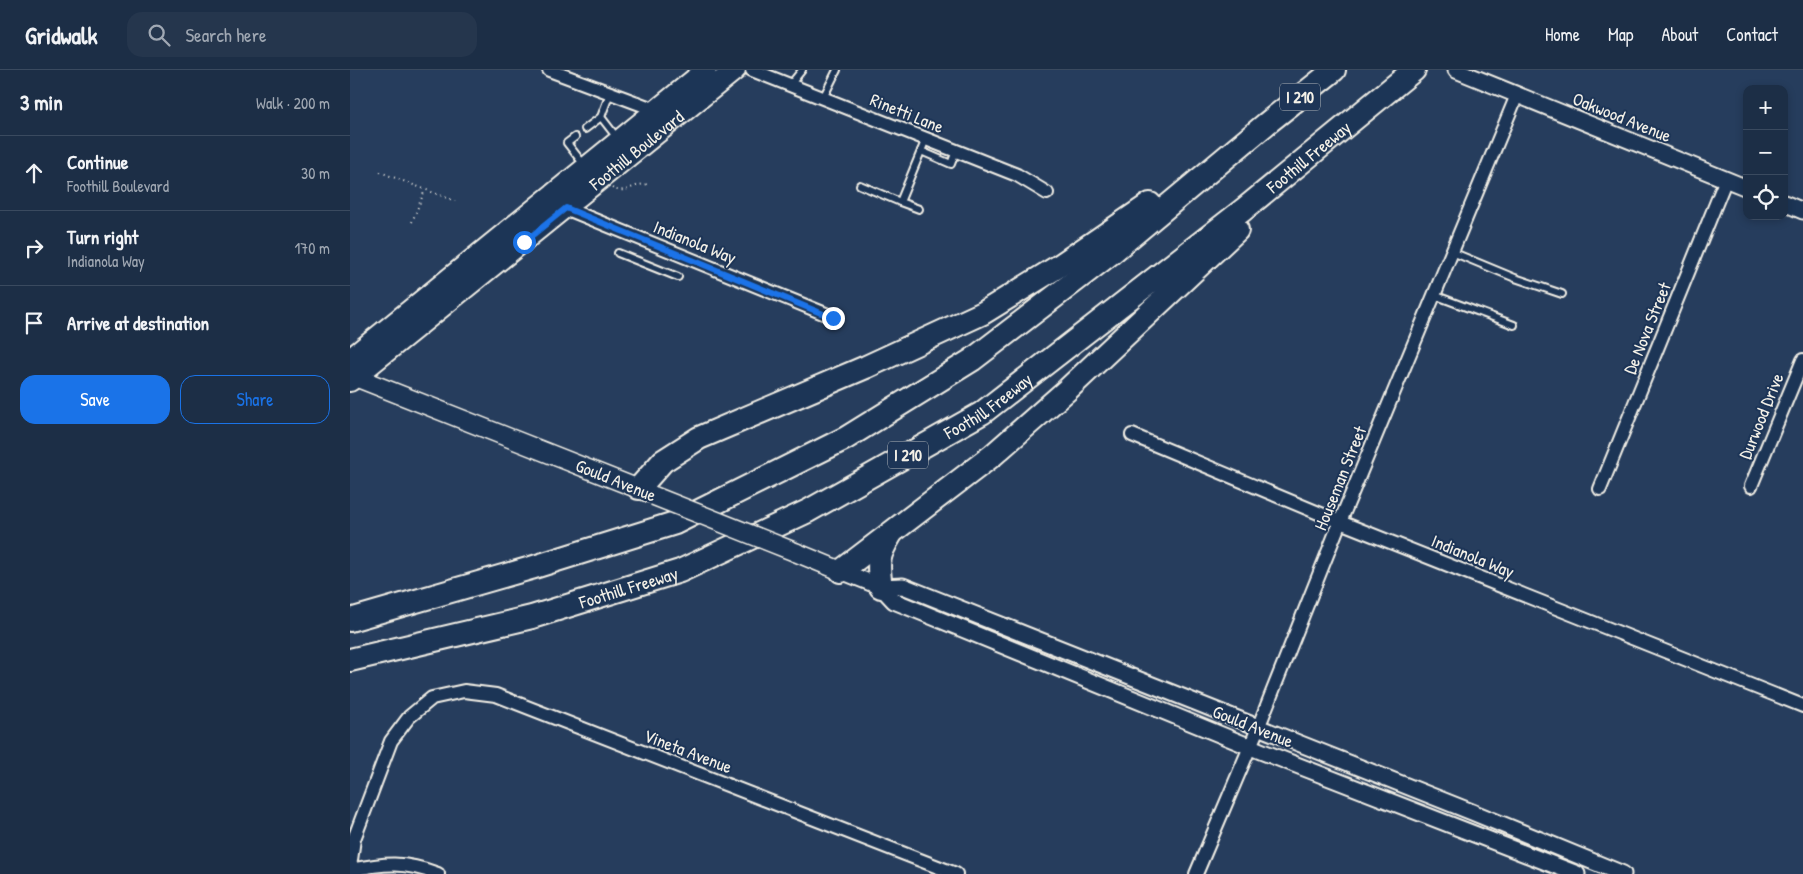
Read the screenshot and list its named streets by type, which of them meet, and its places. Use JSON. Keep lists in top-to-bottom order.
{
  "streets": {
    "highway": ["I 210", "Foothill Freeway"],
    "main road": ["Foothill Boulevard", "Gould Avenue"],
    "street": [
      "Rinetti Lane",
      "Oakwood Avenue",
      "Indianola Way",
      "De Nova Street",
      "Durwood Drive",
      "Houseman Street",
      "Vineta Avenue"
    ]
  },
  "crossings": [
    ["Oakwood Avenue", "De Nova Street"],
    ["Oakwood Avenue", "Houseman Street"],
    ["Foothill Boulevard", "Indianola Way"],
    ["Foothill Boulevard", "Gould Avenue"],
    ["Indianola Way", "Houseman Street"],
    ["Houseman Street", "Gould Avenue"]
  ],
  "page": {
    "header": "Gridwalk",
    "search": "Search here",
    "nav": [
      "Home",
      "Map",
      "About",
      "Contact"
    ],
    "heading": ["3 min", "Walk · 200 m"],
    "map_buttons": ["+", "−"],
    "list": [
      ["Continue", "Foothill Boulevard", "30 m"],
      ["Turn right", "Indianola Way", "170 m"],
      "Arrive at destination"
    ],
    "buttons": ["Save", "Share"]
  }
}
